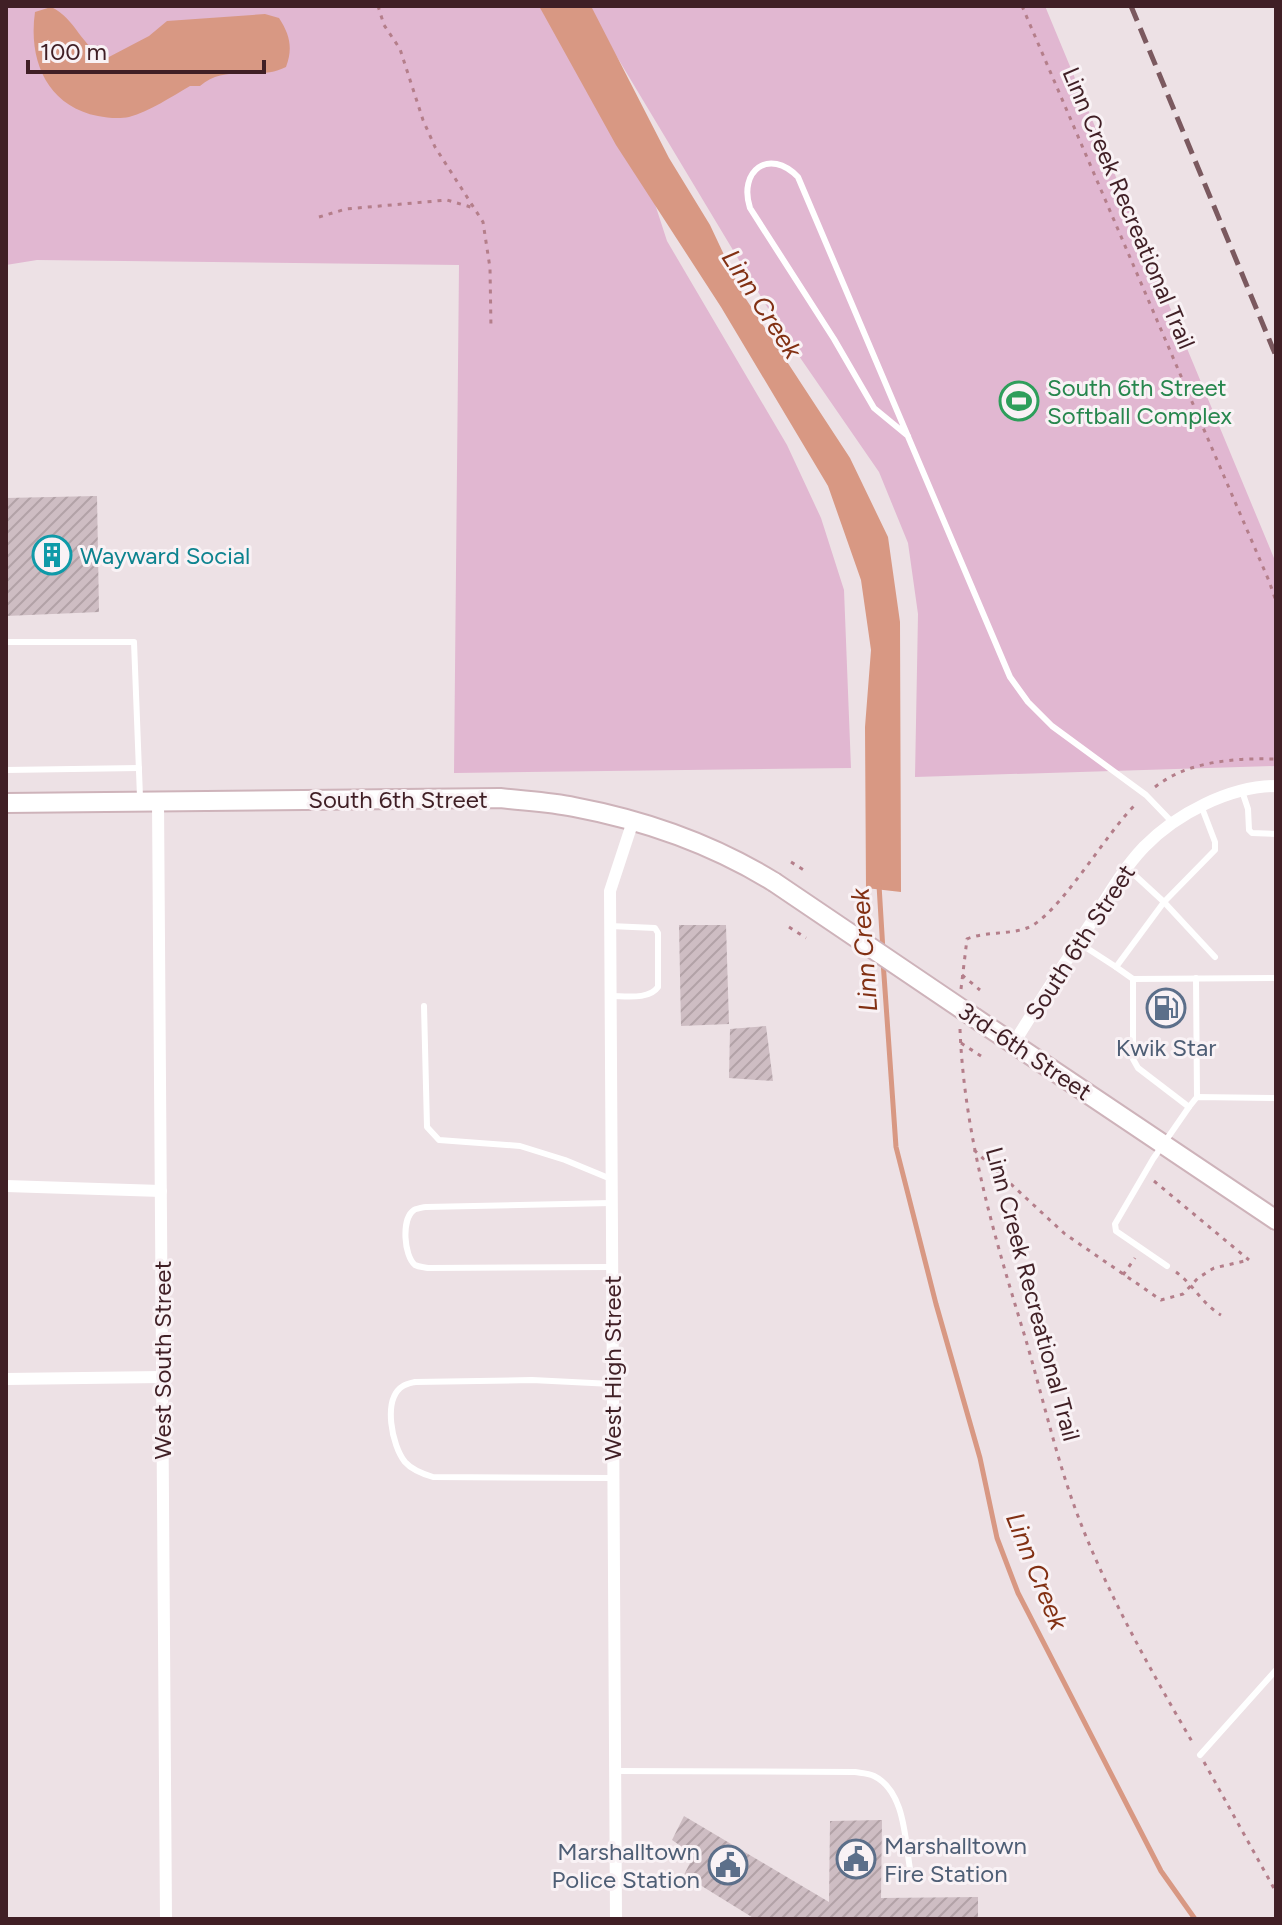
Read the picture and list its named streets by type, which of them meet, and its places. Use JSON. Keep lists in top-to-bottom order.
{
  "streets": {
    "main road": ["South 6th Street", "3rd-6th Street"],
    "street": ["West South Street", "West High Street"],
    "path": ["Linn Creek Recreational Trail"]
  },
  "crossings": [
    ["Linn Creek Recreational Trail", "3rd-6th Street"],
    ["South 6th Street", "3rd-6th Street"],
    ["South 6th Street", "West South Street"],
    ["South 6th Street", "West High Street"]
  ],
  "water": ["Linn Creek"],
  "places": {
    "sports": ["South 6th Street Softball Complex"],
    "building": ["Wayward Social"],
    "fuel station": ["Kwik Star"],
    "public building": ["Marshalltown Fire Station", "Marshalltown Police Station"]
  },
  "scale_bar": "100 m"
}
